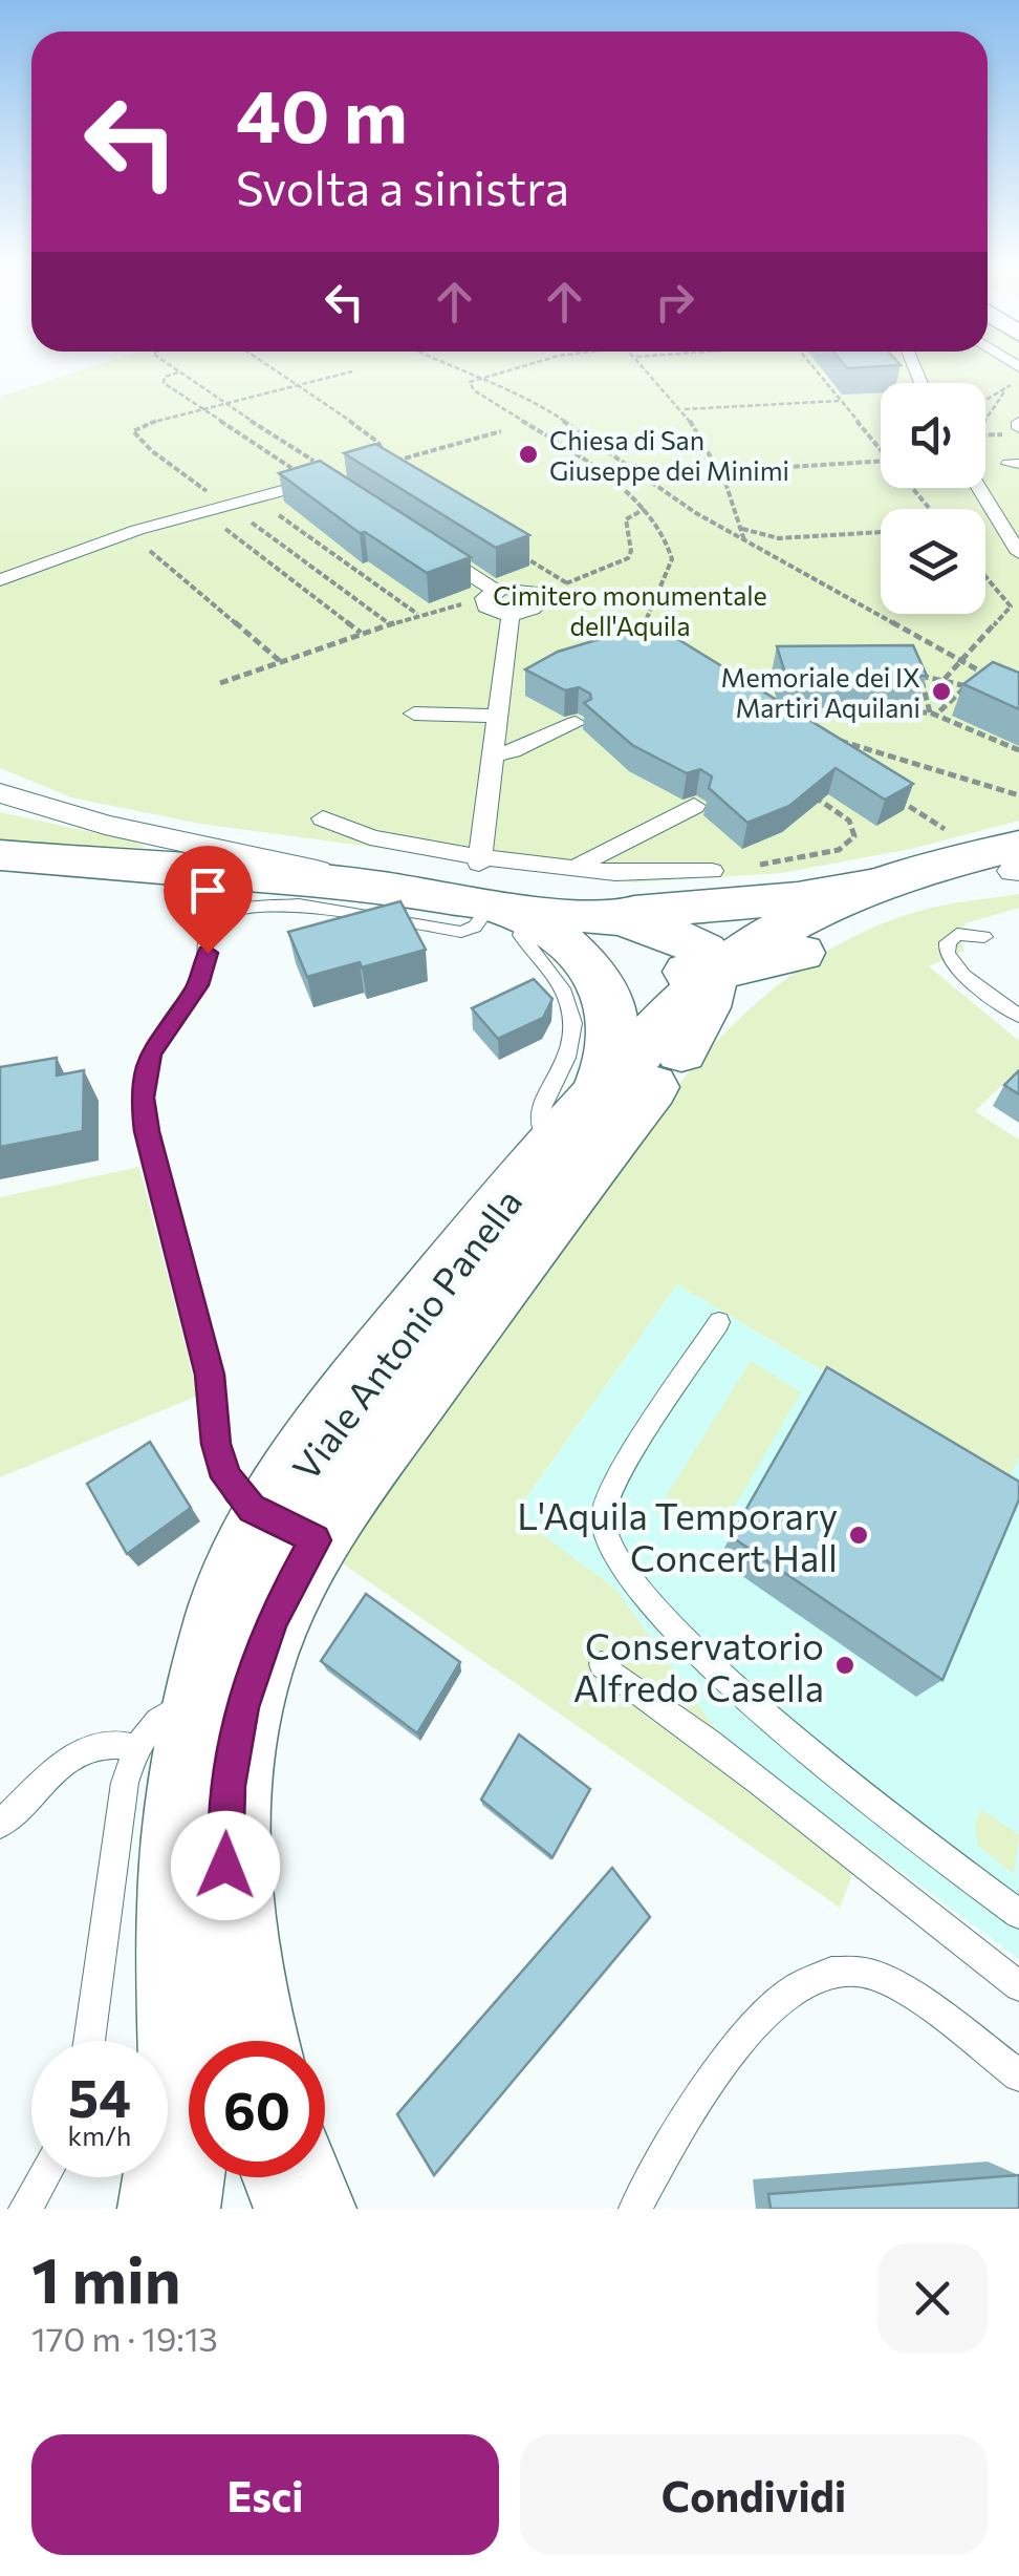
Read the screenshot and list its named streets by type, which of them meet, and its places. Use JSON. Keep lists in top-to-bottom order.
{
  "streets": {
    "main road": ["Viale Antonio Panella"]
  },
  "parks": ["Cimitero monumentale dell'Aquila"],
  "places": [
    "Chiesa di San Giuseppe dei Minimi",
    "Memoriale dei IX Martiri Aquilani",
    "L'Aquila Temporary Concert Hall",
    "Conservatorio Alfredo Casella"
  ],
  "page": {
    "turn": ["40 m", "Svolta a sinistra"],
    "speed": "54 km/h",
    "limit": "60",
    "heading": ["1 min", "170 m · 19:13"],
    "buttons": ["Esci", "Condividi"]
  }
}
